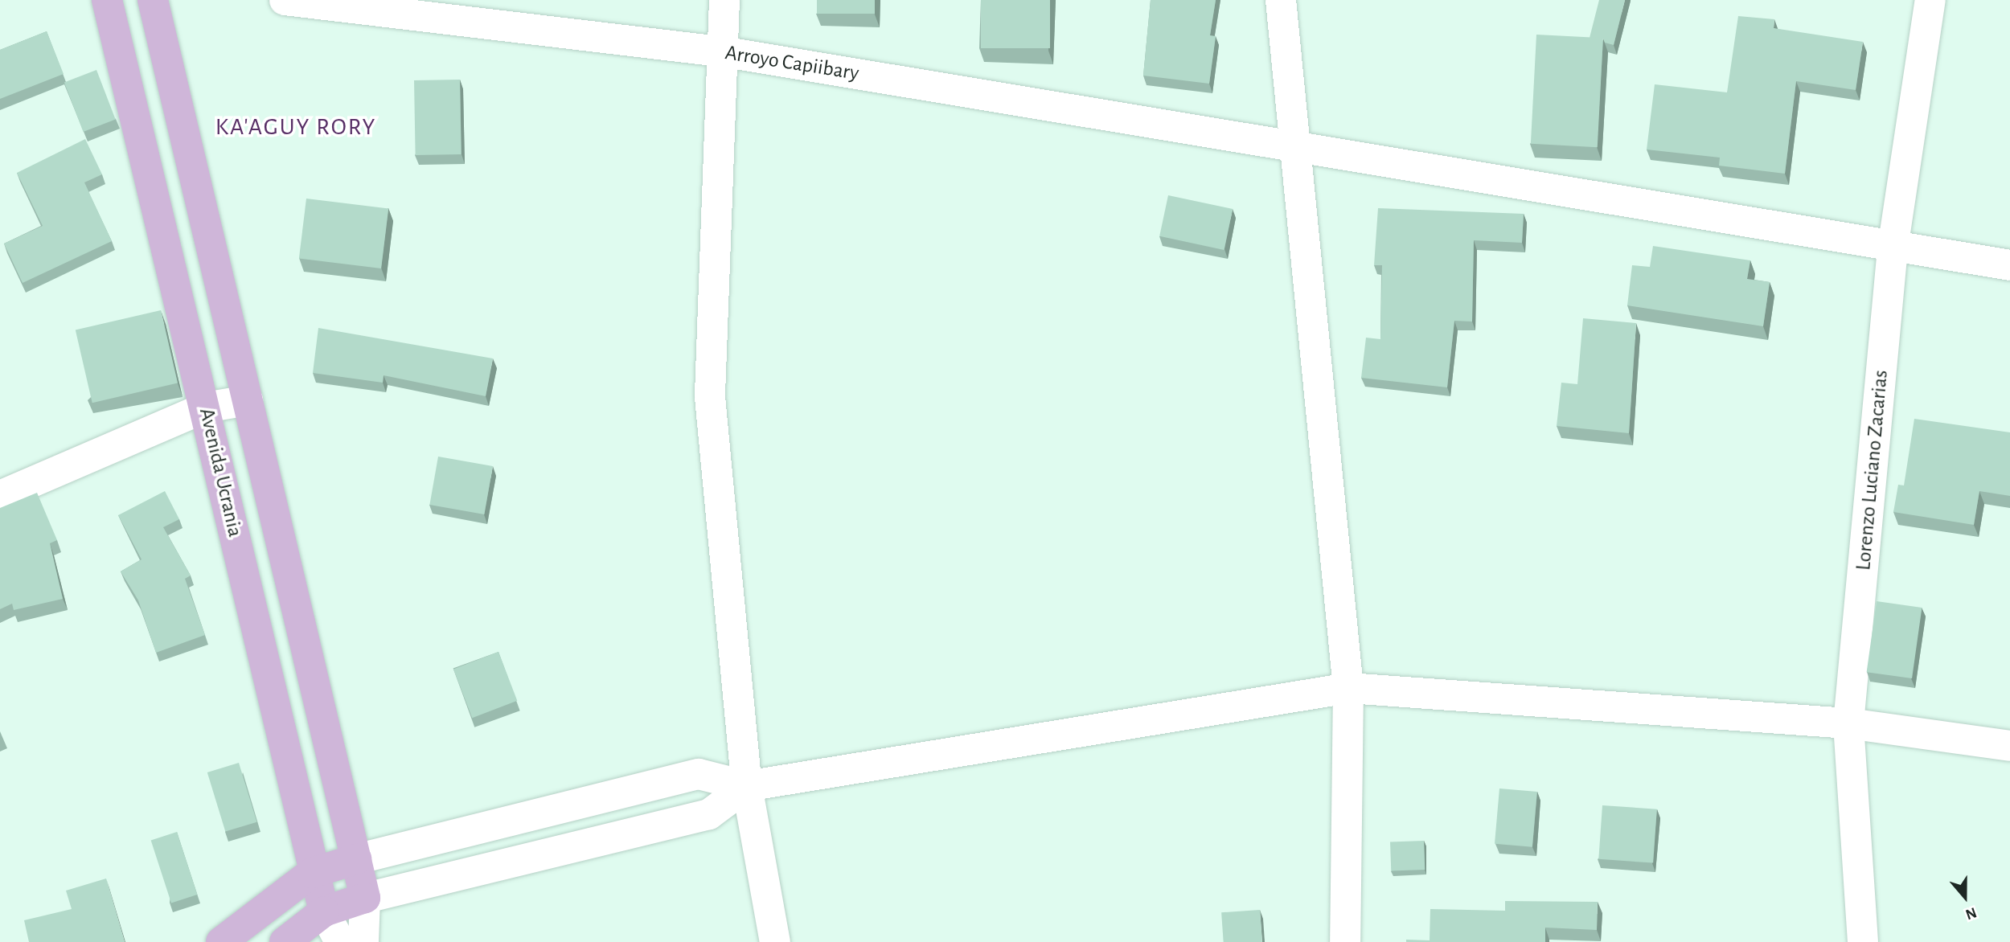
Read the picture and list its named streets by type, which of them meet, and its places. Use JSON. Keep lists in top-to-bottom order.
{
  "streets": {
    "main road": ["Avenida Ucrania"],
    "street": ["Arroyo Capiibary", "Lorenzo Luciano Zacarias"]
  },
  "crossings": [
    ["Arroyo Capiibary", "Lorenzo Luciano Zacarias"]
  ],
  "districts": ["KA'AGUY RORY"],
  "north": "bottom"
}
